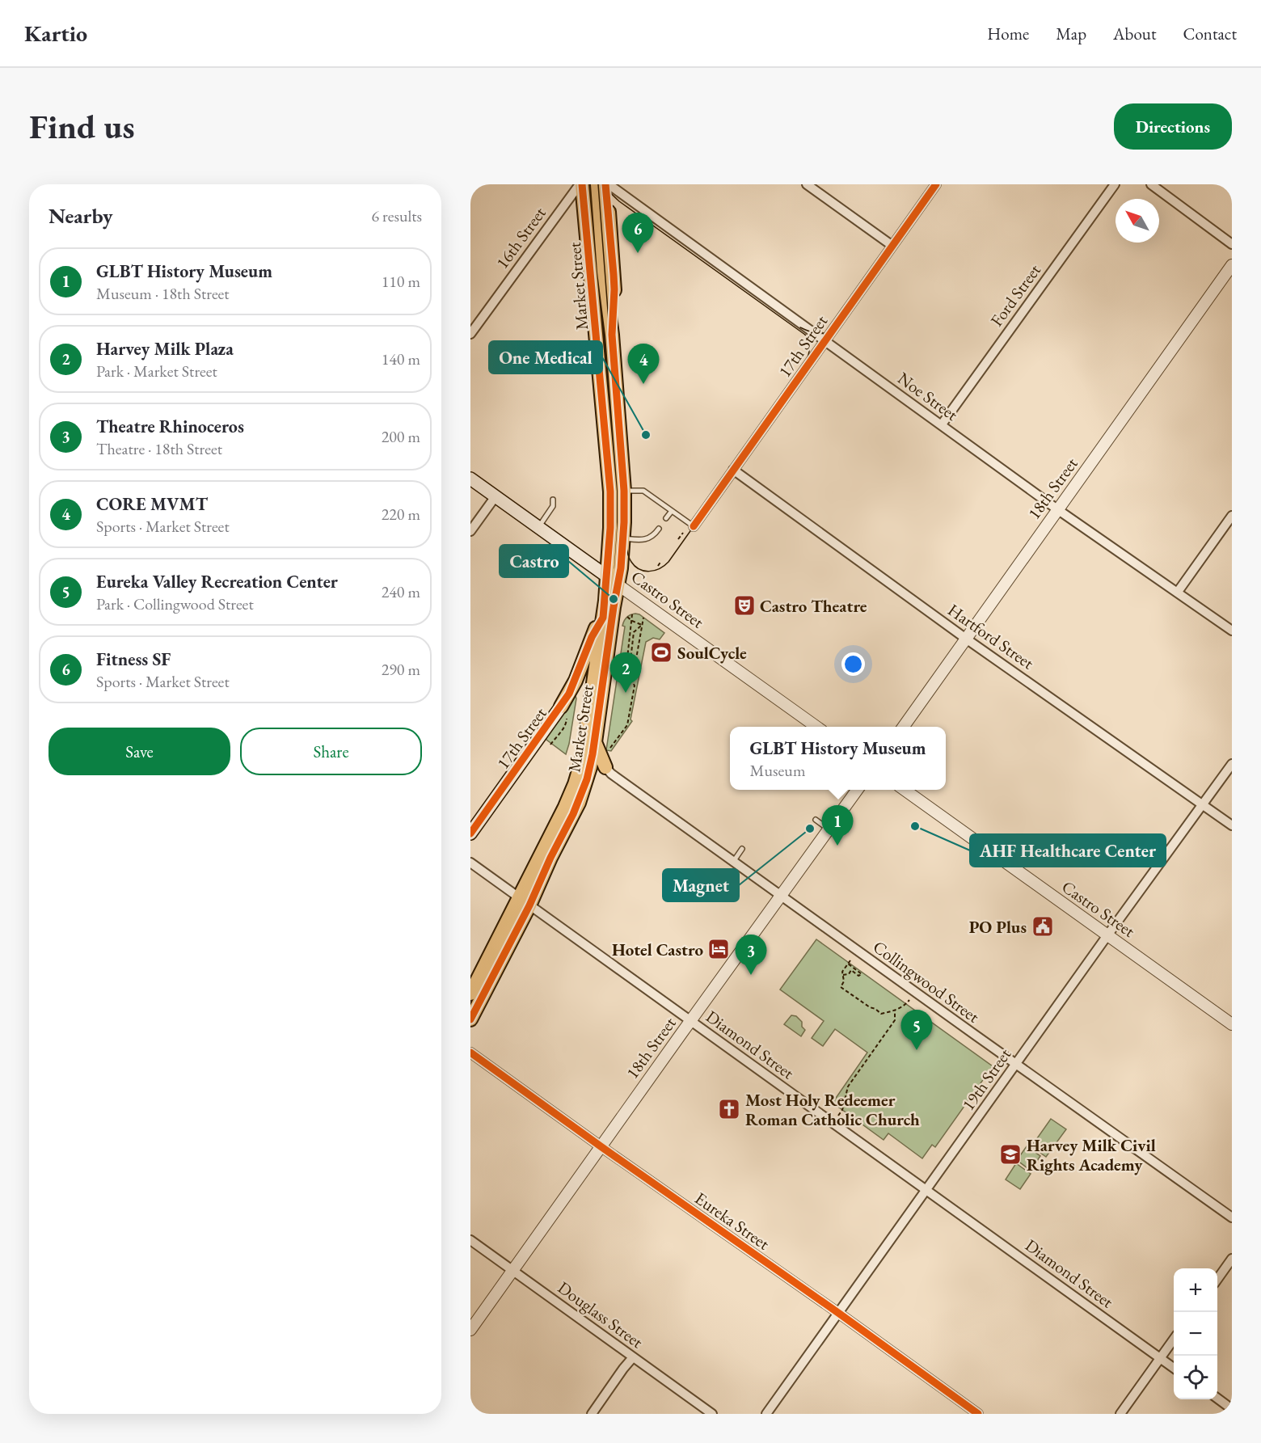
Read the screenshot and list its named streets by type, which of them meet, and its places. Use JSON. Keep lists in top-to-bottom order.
{
  "streets": {
    "main road": ["Market Street", "17th Street", "Castro Street"],
    "street": [
      "16th Street",
      "Ford Street",
      "Noe Street",
      "18th Street",
      "Hartford Street",
      "Collingwood Street",
      "Diamond Street",
      "19th Street",
      "Eureka Street",
      "Douglass Street"
    ]
  },
  "crossings": [
    ["16th Street", "Market Street"],
    ["Market Street", "Noe Street"],
    ["Market Street", "Castro Street"],
    ["Market Street", "Diamond Street"],
    ["Ford Street", "Noe Street"],
    ["17th Street", "Noe Street"],
    ["17th Street", "Hartford Street"],
    ["Noe Street", "18th Street"],
    ["18th Street", "Hartford Street"],
    ["18th Street", "Collingwood Street"],
    ["18th Street", "Diamond Street"],
    ["18th Street", "Eureka Street"],
    ["18th Street", "Douglass Street"],
    ["Castro Street", "19th Street"],
    ["Hartford Street", "19th Street"],
    ["Collingwood Street", "19th Street"],
    ["Diamond Street", "19th Street"],
    ["19th Street", "Eureka Street"]
  ],
  "places": {
    "other": [
      "One Medical",
      "Castro",
      "AHF Healthcare Center",
      "Magnet"
    ],
    "theatre": ["Castro Theatre"],
    "sports": ["SoulCycle"],
    "public building": ["PO Plus"],
    "hotel": ["Hotel Castro"],
    "church": ["Most Holy Redeemer Roman Catholic Church"],
    "school or university": ["Harvey Milk Civil Rights Academy"]
  },
  "north": "top left",
  "page": {
    "header": "Kartio",
    "nav": [
      "Home",
      "Map",
      "About",
      "Contact"
    ],
    "buttons": [
      "Directions",
      ["Save", "Share"]
    ],
    "title": "Find us",
    "heading": ["Nearby", "6 results"],
    "pins": [
      "6",
      "4",
      "2",
      "1",
      "3",
      "5"
    ],
    "list": [
      {
        "mark": "1",
        "name": "GLBT History Museum",
        "note": "Museum · 18th Street",
        "value": "110 m"
      },
      {
        "mark": "2",
        "name": "Harvey Milk Plaza",
        "note": "Park · Market Street",
        "value": "140 m"
      },
      {
        "mark": "3",
        "name": "Theatre Rhinoceros",
        "note": "Theatre · 18th Street",
        "value": "200 m"
      },
      {
        "mark": "4",
        "name": "CORE MVMT",
        "note": "Sports · Market Street",
        "value": "220 m"
      },
      {
        "mark": "5",
        "name": "Eureka Valley Recreation Center",
        "note": "Park · Collingwood Street",
        "value": "240 m"
      },
      {
        "mark": "6",
        "name": "Fitness SF",
        "note": "Sports · Market Street",
        "value": "290 m"
      }
    ],
    "popup": ["GLBT History Museum", "Museum"],
    "map_buttons": ["+", "−"]
  }
}
